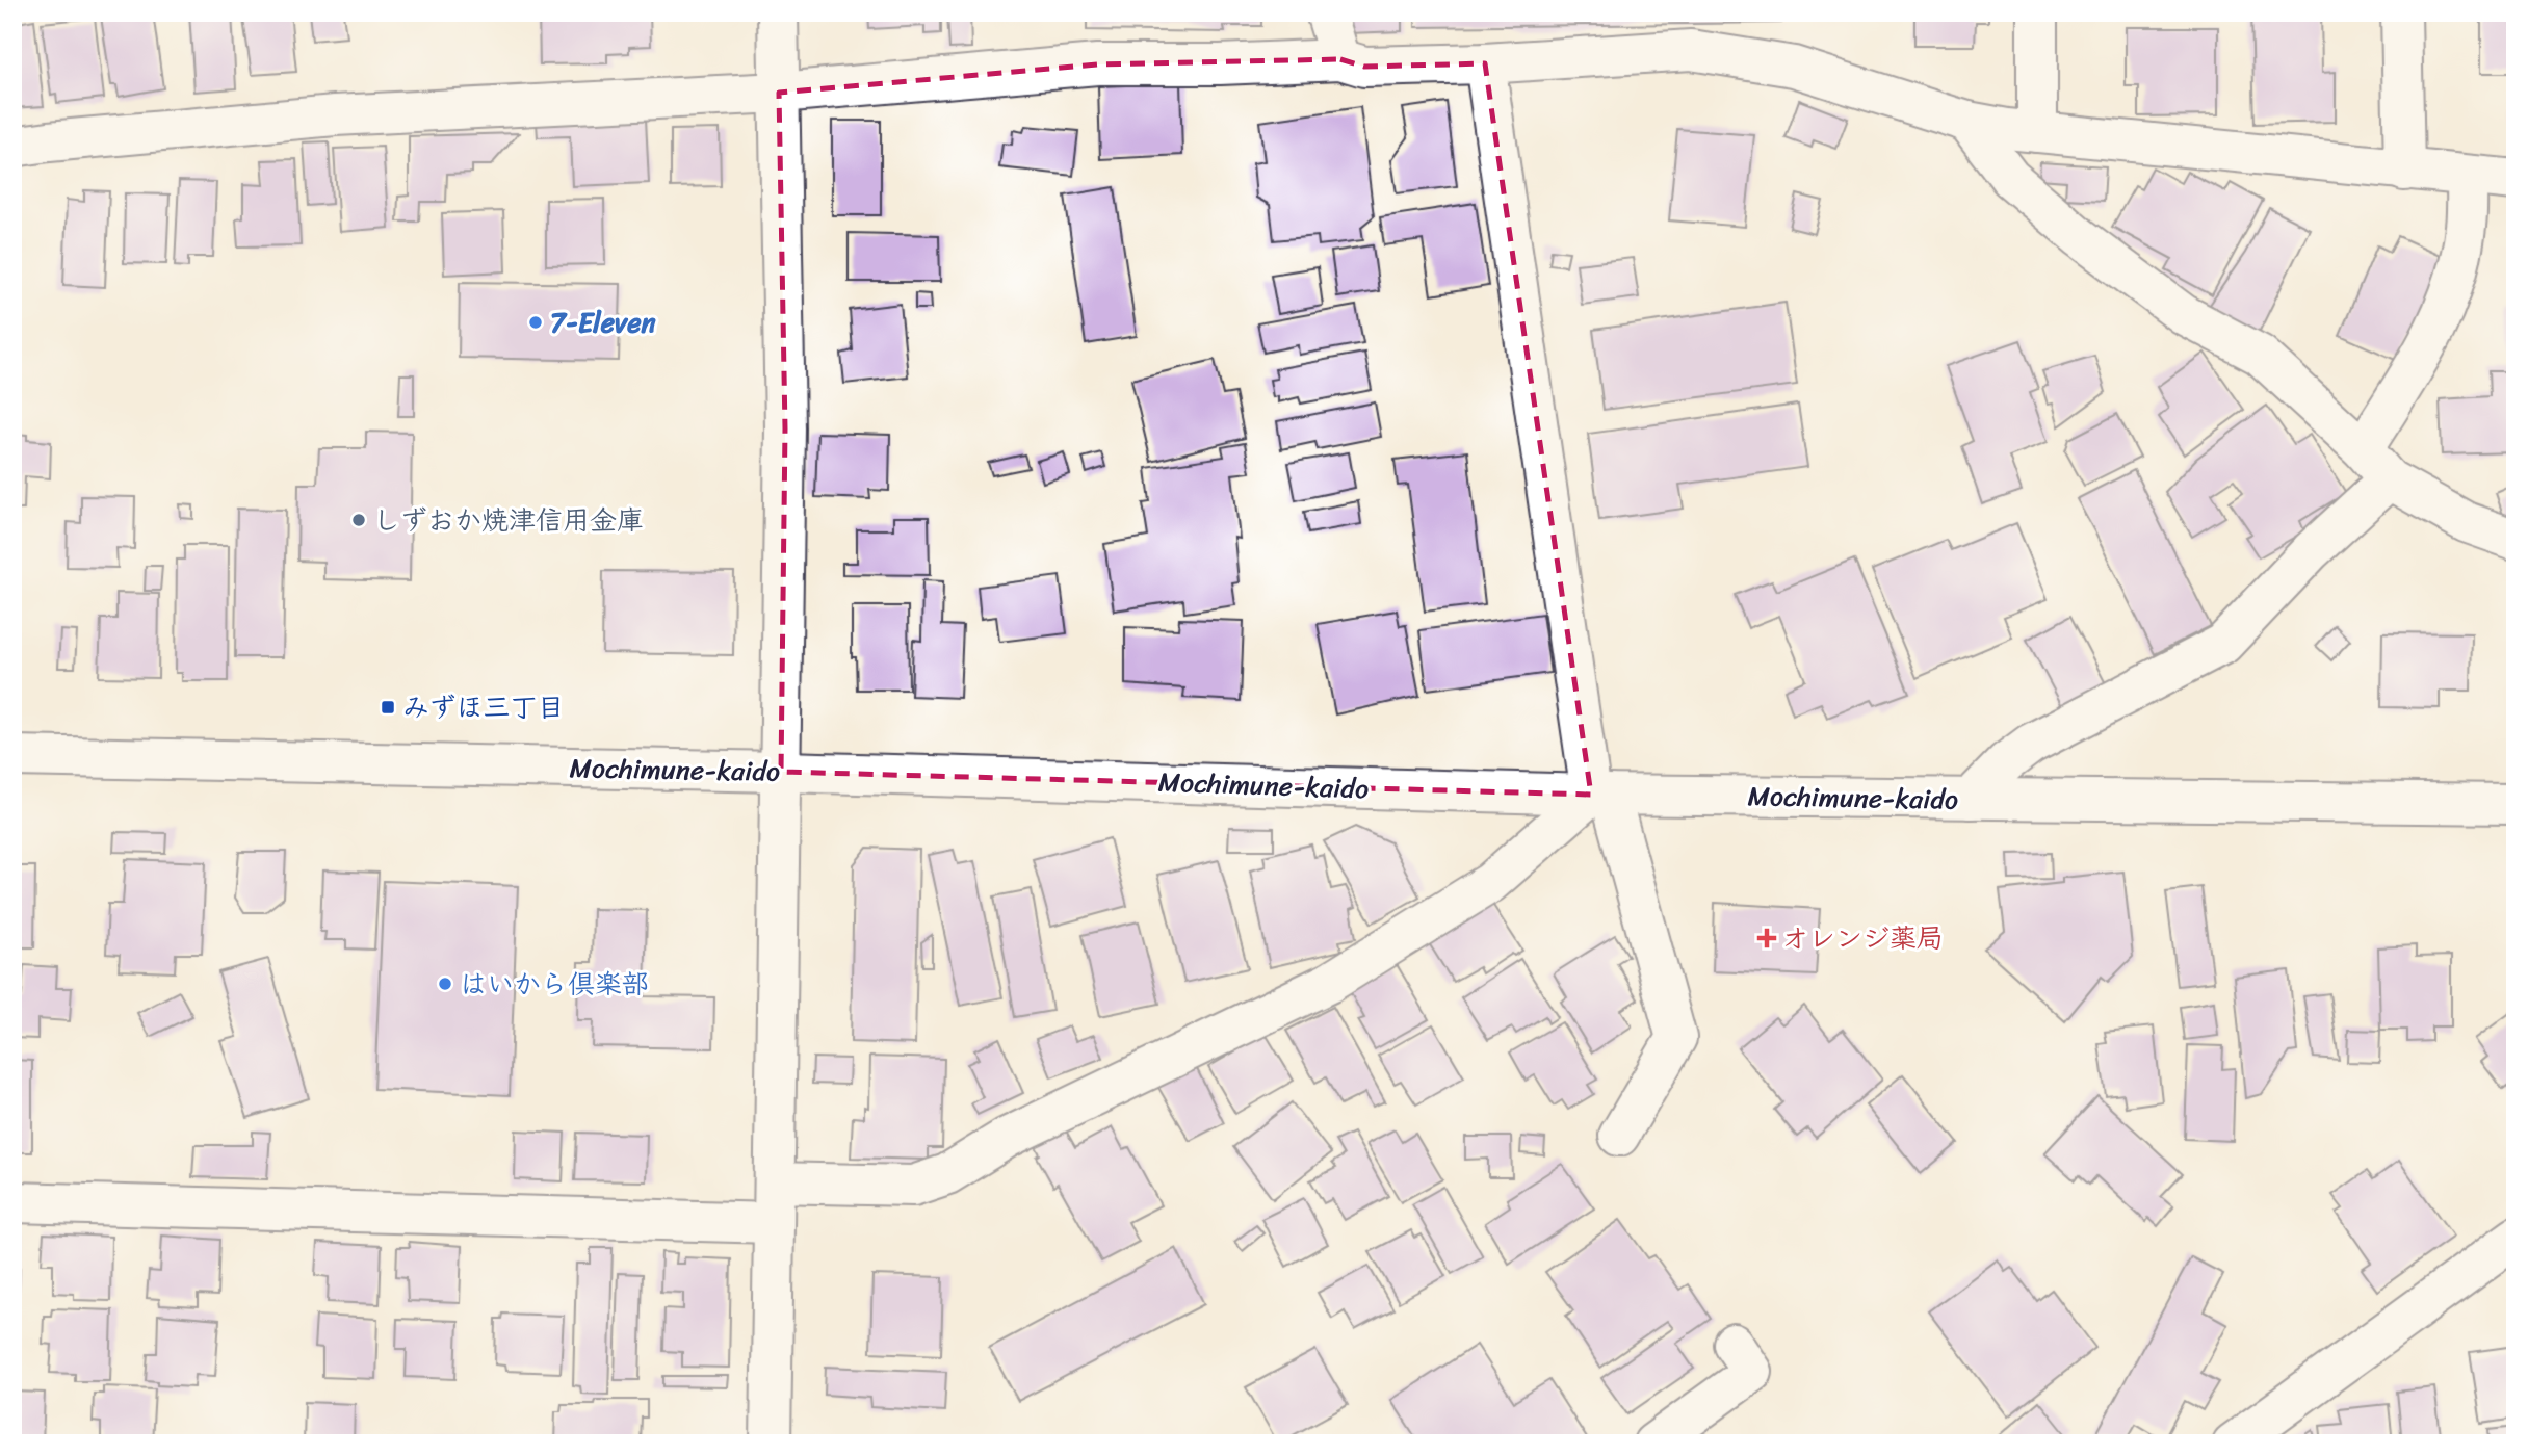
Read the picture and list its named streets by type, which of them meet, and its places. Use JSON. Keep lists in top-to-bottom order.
{
  "streets": {
    "street": ["Mochimune-kaido"]
  },
  "places": {
    "other": ["7-Eleven", "しずおか焼津信用金庫", "はいから倶楽部"],
    "transit": ["みずほ三丁目"],
    "health": ["オレンジ薬局"]
  }
}
